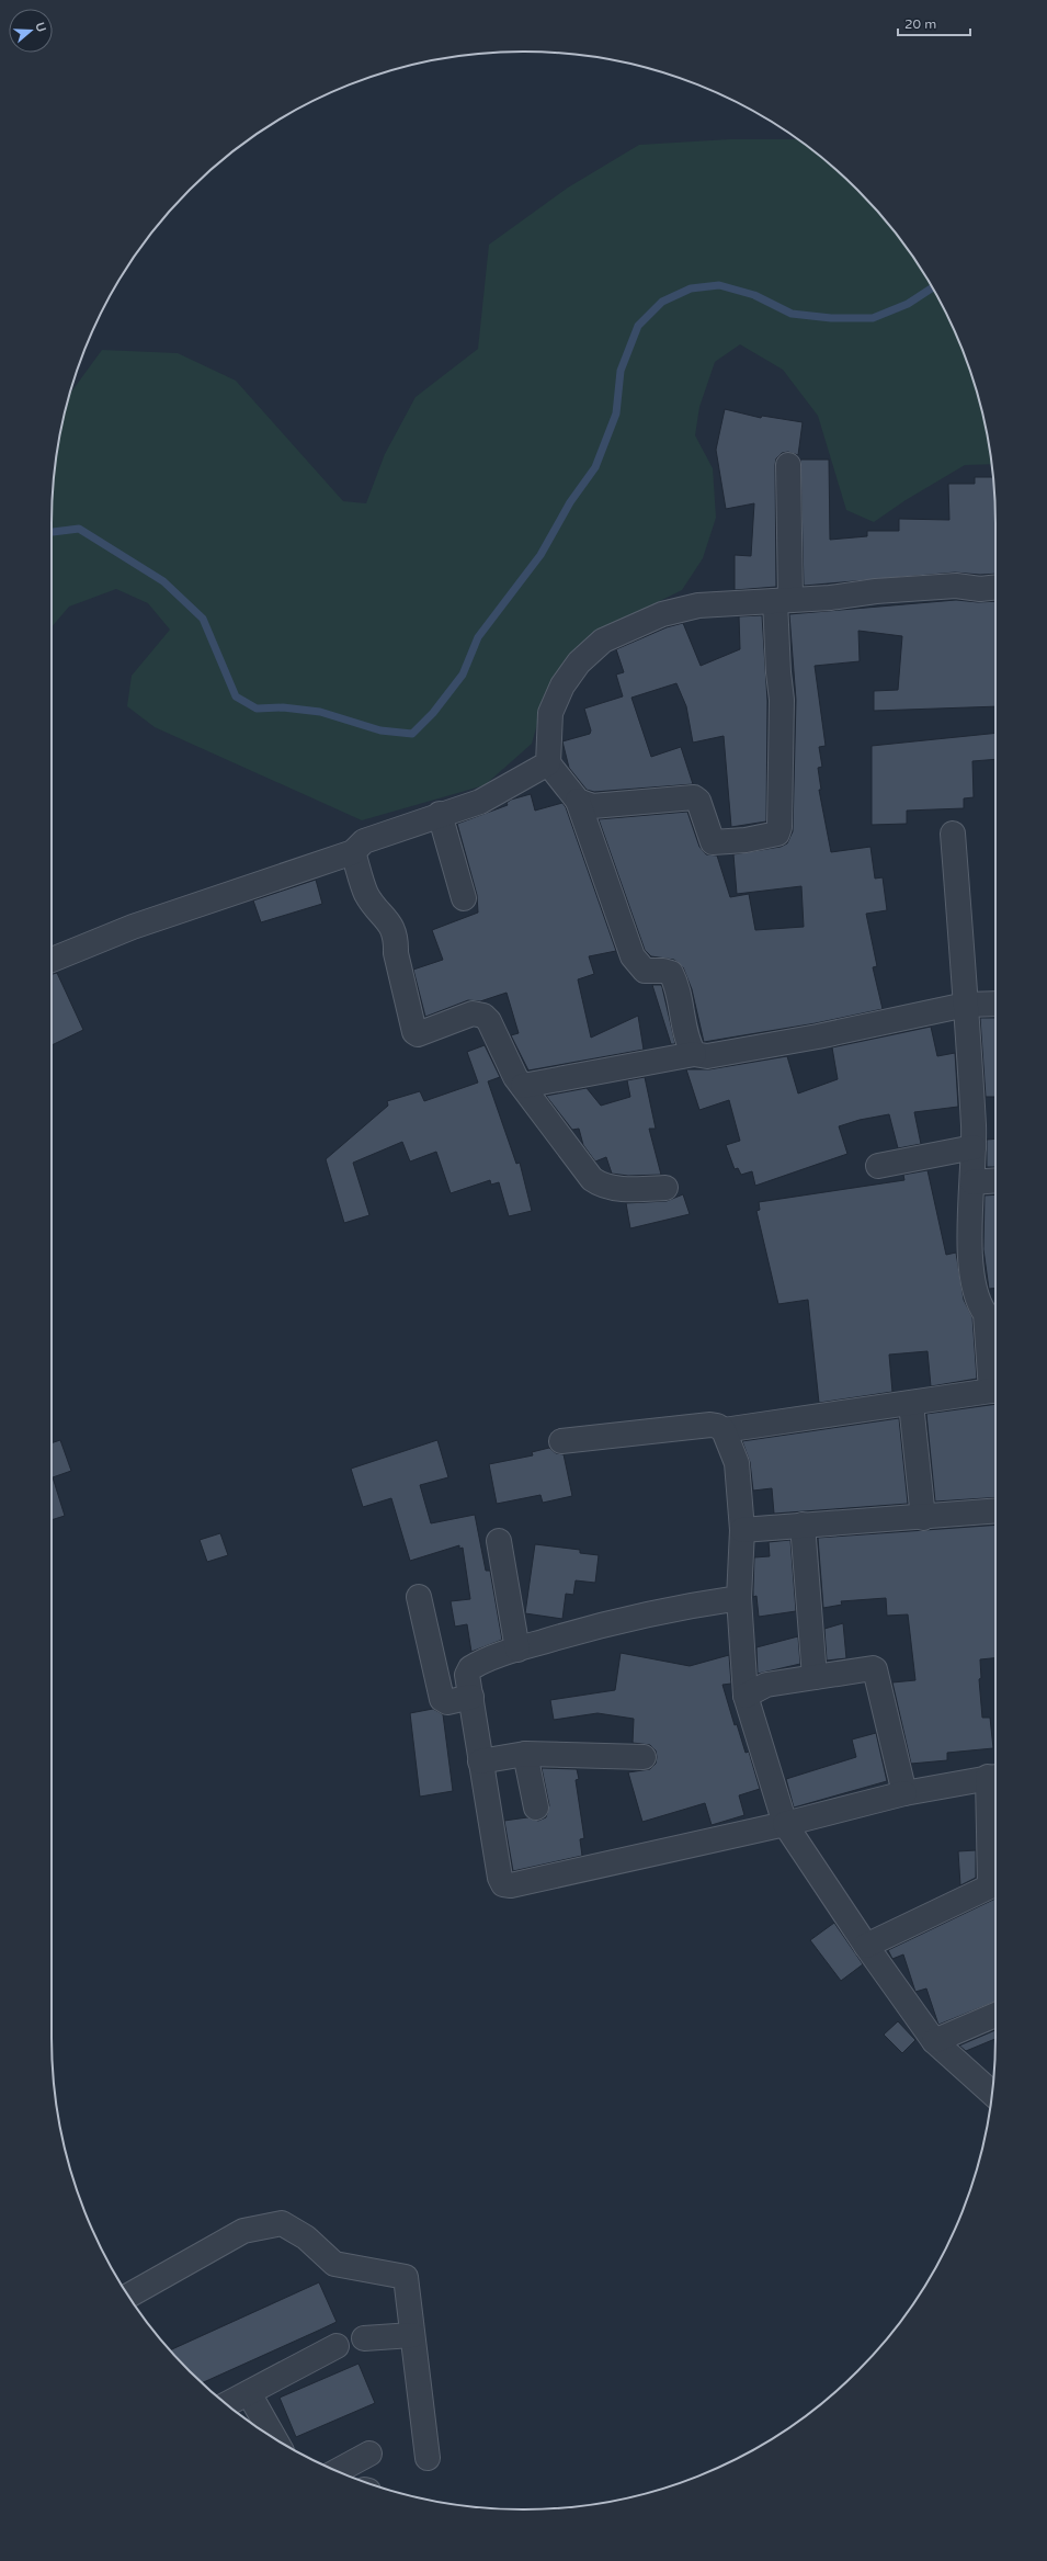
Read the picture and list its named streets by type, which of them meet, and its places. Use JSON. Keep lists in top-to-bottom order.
{
  "scale_bar": "20 m",
  "north": "right"
}
